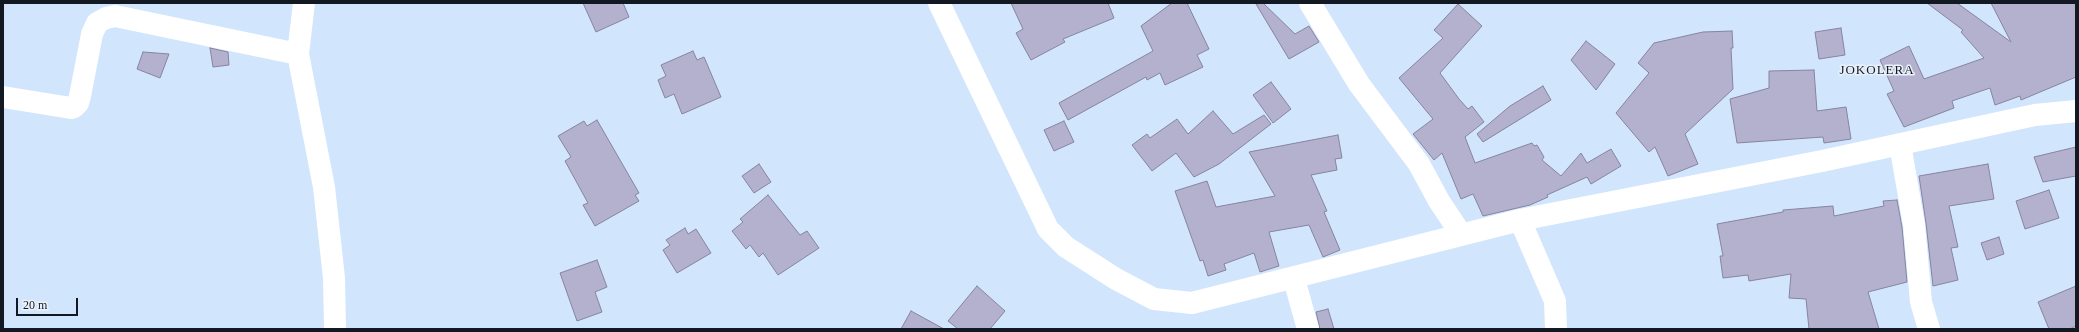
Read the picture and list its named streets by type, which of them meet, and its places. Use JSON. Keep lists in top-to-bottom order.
{
  "districts": ["JOKOLERA"],
  "scale_bar": "20 m"
}
